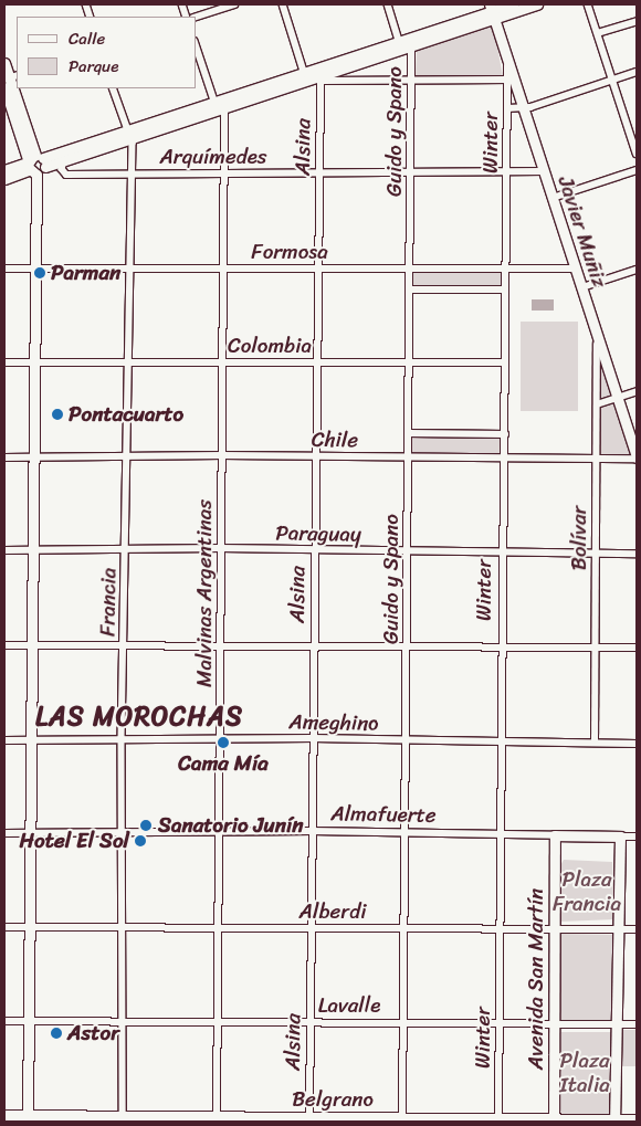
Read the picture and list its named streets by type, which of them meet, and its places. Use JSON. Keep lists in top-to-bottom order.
{
  "streets": {
    "main road": [
      "Javier Muñiz",
      "Almafuerte",
      "Avenida San Martín",
      "Belgrano"
    ],
    "street": [
      "Guido y Spano",
      "Winter",
      "Alsina",
      "Arquímedes",
      "Formosa",
      "Colombia",
      "Chile",
      "Paraguay",
      "Bolívar",
      "Malvinas Argentinas",
      "Francia",
      "Ameghino",
      "Alberdi",
      "Lavalle"
    ]
  },
  "crossings": [
    ["Guido y Spano", "Arquímedes"],
    ["Guido y Spano", "Formosa"],
    ["Guido y Spano", "Colombia"],
    ["Guido y Spano", "Chile"],
    ["Guido y Spano", "Paraguay"],
    ["Guido y Spano", "Ameghino"],
    ["Guido y Spano", "Almafuerte"],
    ["Guido y Spano", "Alberdi"],
    ["Guido y Spano", "Lavalle"],
    ["Guido y Spano", "Belgrano"],
    ["Winter", "Arquímedes"],
    ["Winter", "Javier Muñiz"],
    ["Winter", "Formosa"],
    ["Winter", "Colombia"],
    ["Winter", "Chile"],
    ["Winter", "Paraguay"],
    ["Winter", "Ameghino"],
    ["Winter", "Almafuerte"],
    ["Winter", "Alberdi"],
    ["Winter", "Lavalle"],
    ["Winter", "Belgrano"],
    ["Alsina", "Arquímedes"],
    ["Alsina", "Formosa"],
    ["Alsina", "Colombia"],
    ["Alsina", "Chile"],
    ["Alsina", "Paraguay"],
    ["Alsina", "Ameghino"],
    ["Alsina", "Almafuerte"],
    ["Alsina", "Alberdi"],
    ["Alsina", "Lavalle"],
    ["Alsina", "Belgrano"],
    ["Arquímedes", "Javier Muñiz"],
    ["Arquímedes", "Malvinas Argentinas"],
    ["Arquímedes", "Francia"],
    ["Javier Muñiz", "Formosa"],
    ["Javier Muñiz", "Chile"],
    ["Javier Muñiz", "Bolívar"],
    ["Formosa", "Malvinas Argentinas"],
    ["Formosa", "Francia"],
    ["Colombia", "Malvinas Argentinas"],
    ["Colombia", "Francia"],
    ["Chile", "Bolívar"],
    ["Chile", "Malvinas Argentinas"],
    ["Chile", "Francia"],
    ["Paraguay", "Bolívar"],
    ["Paraguay", "Malvinas Argentinas"],
    ["Paraguay", "Francia"],
    ["Bolívar", "Ameghino"],
    ["Malvinas Argentinas", "Ameghino"],
    ["Malvinas Argentinas", "Almafuerte"],
    ["Malvinas Argentinas", "Alberdi"],
    ["Malvinas Argentinas", "Lavalle"],
    ["Malvinas Argentinas", "Belgrano"],
    ["Francia", "Ameghino"],
    ["Francia", "Almafuerte"],
    ["Francia", "Alberdi"],
    ["Francia", "Lavalle"],
    ["Francia", "Belgrano"],
    ["Almafuerte", "Avenida San Martín"],
    ["Alberdi", "Avenida San Martín"],
    ["Avenida San Martín", "Lavalle"],
    ["Avenida San Martín", "Belgrano"]
  ],
  "districts": ["LAS MOROCHAS"],
  "parks": ["Plaza Francia", "Plaza Italia"],
  "places": [
    "Parman",
    "Pontacuarto",
    "Cama Mía",
    "Sanatorio Junín",
    "Hotel El Sol",
    "Astor"
  ],
  "legend": ["Calle", "Parque"]
}
